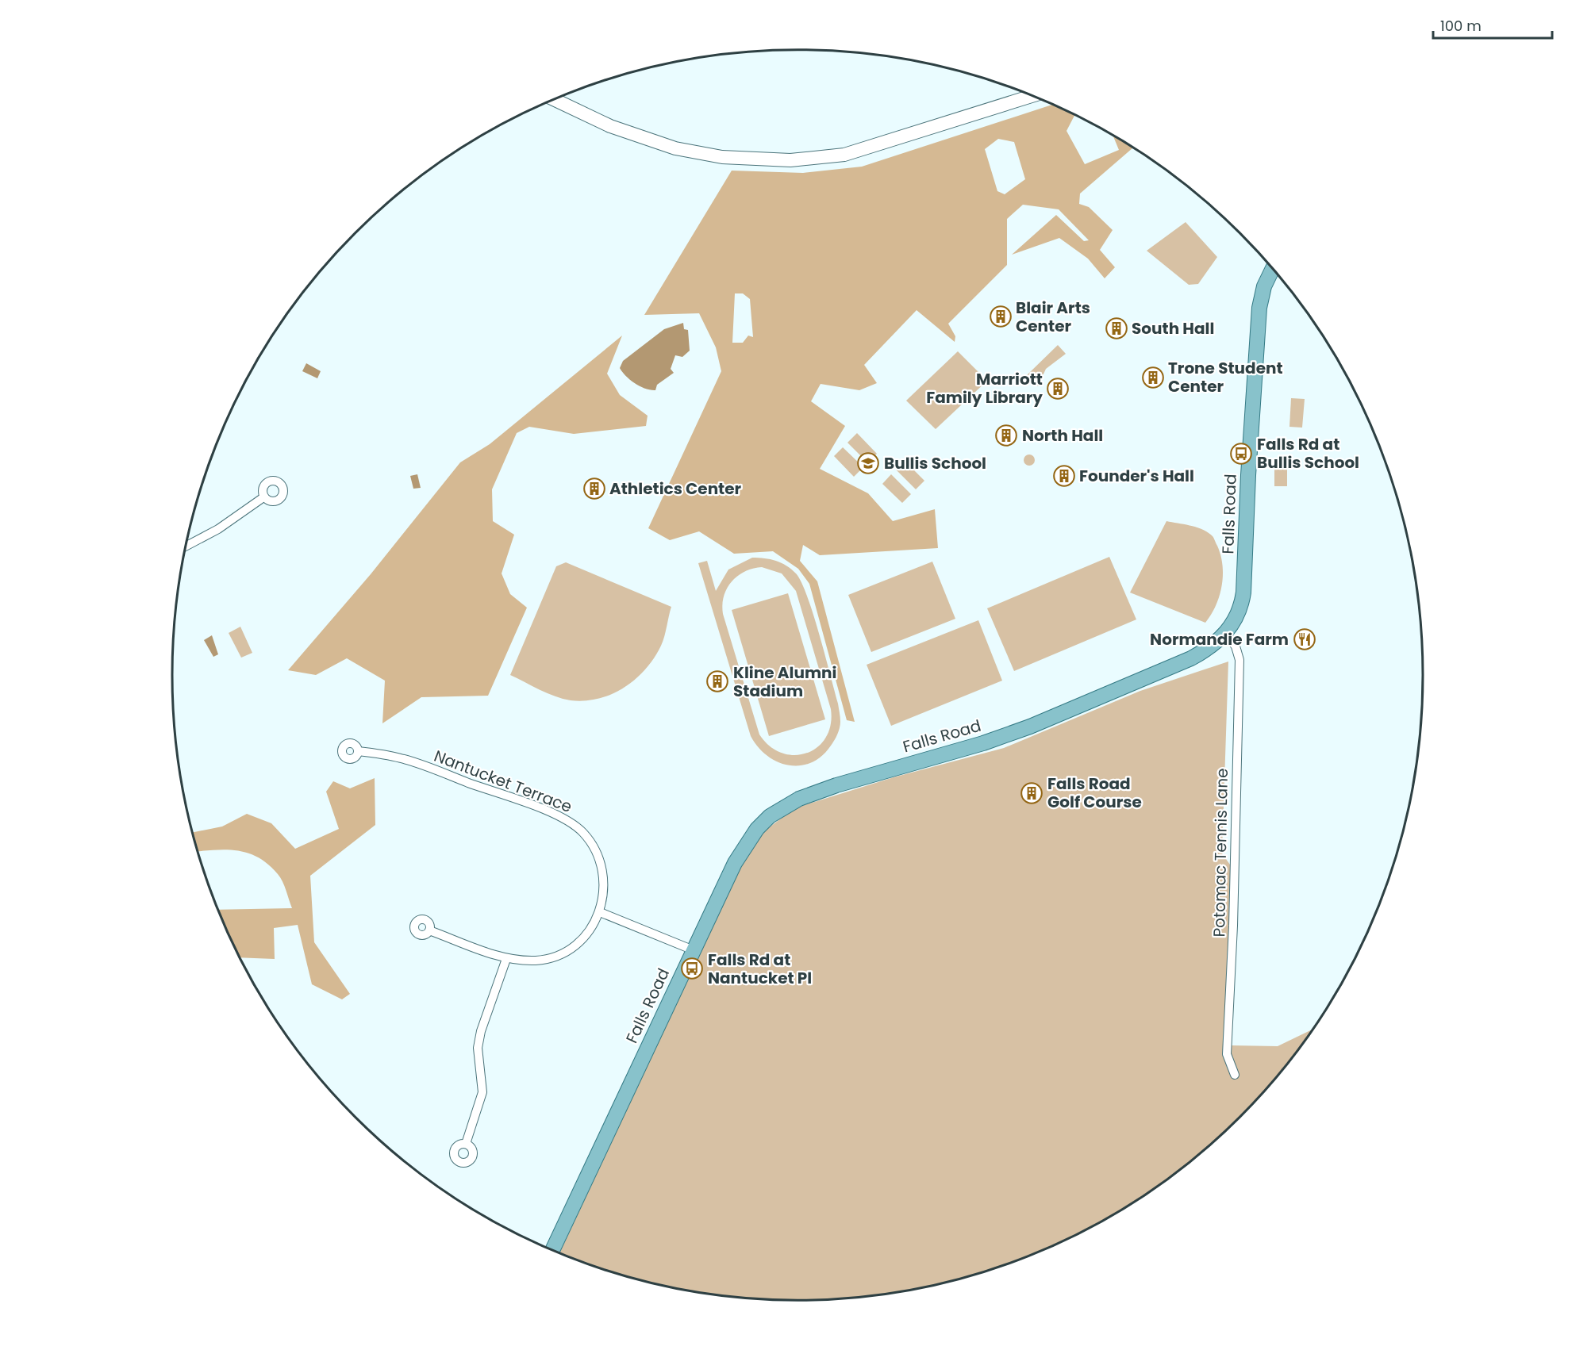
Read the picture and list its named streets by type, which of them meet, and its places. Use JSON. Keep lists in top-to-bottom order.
{
  "streets": {
    "main road": ["Falls Road"],
    "street": ["Nantucket Terrace", "Potomac Tennis Lane"]
  },
  "crossings": [
    ["Falls Road", "Potomac Tennis Lane"]
  ],
  "places": {
    "building": [
      "Blair Arts Center",
      "South Hall",
      "Trone Student Center",
      "Marriott Family Library",
      "North Hall",
      "Founder's Hall",
      "Athletics Center",
      "Kline Alumni Stadium",
      "Falls Road Golf Course"
    ],
    "bus stop": ["Falls Rd at Bullis School", "Falls Rd at Nantucket Pl"],
    "school or university": ["Bullis School"],
    "restaurant": ["Normandie Farm"]
  },
  "scale_bar": "100 m"
}
